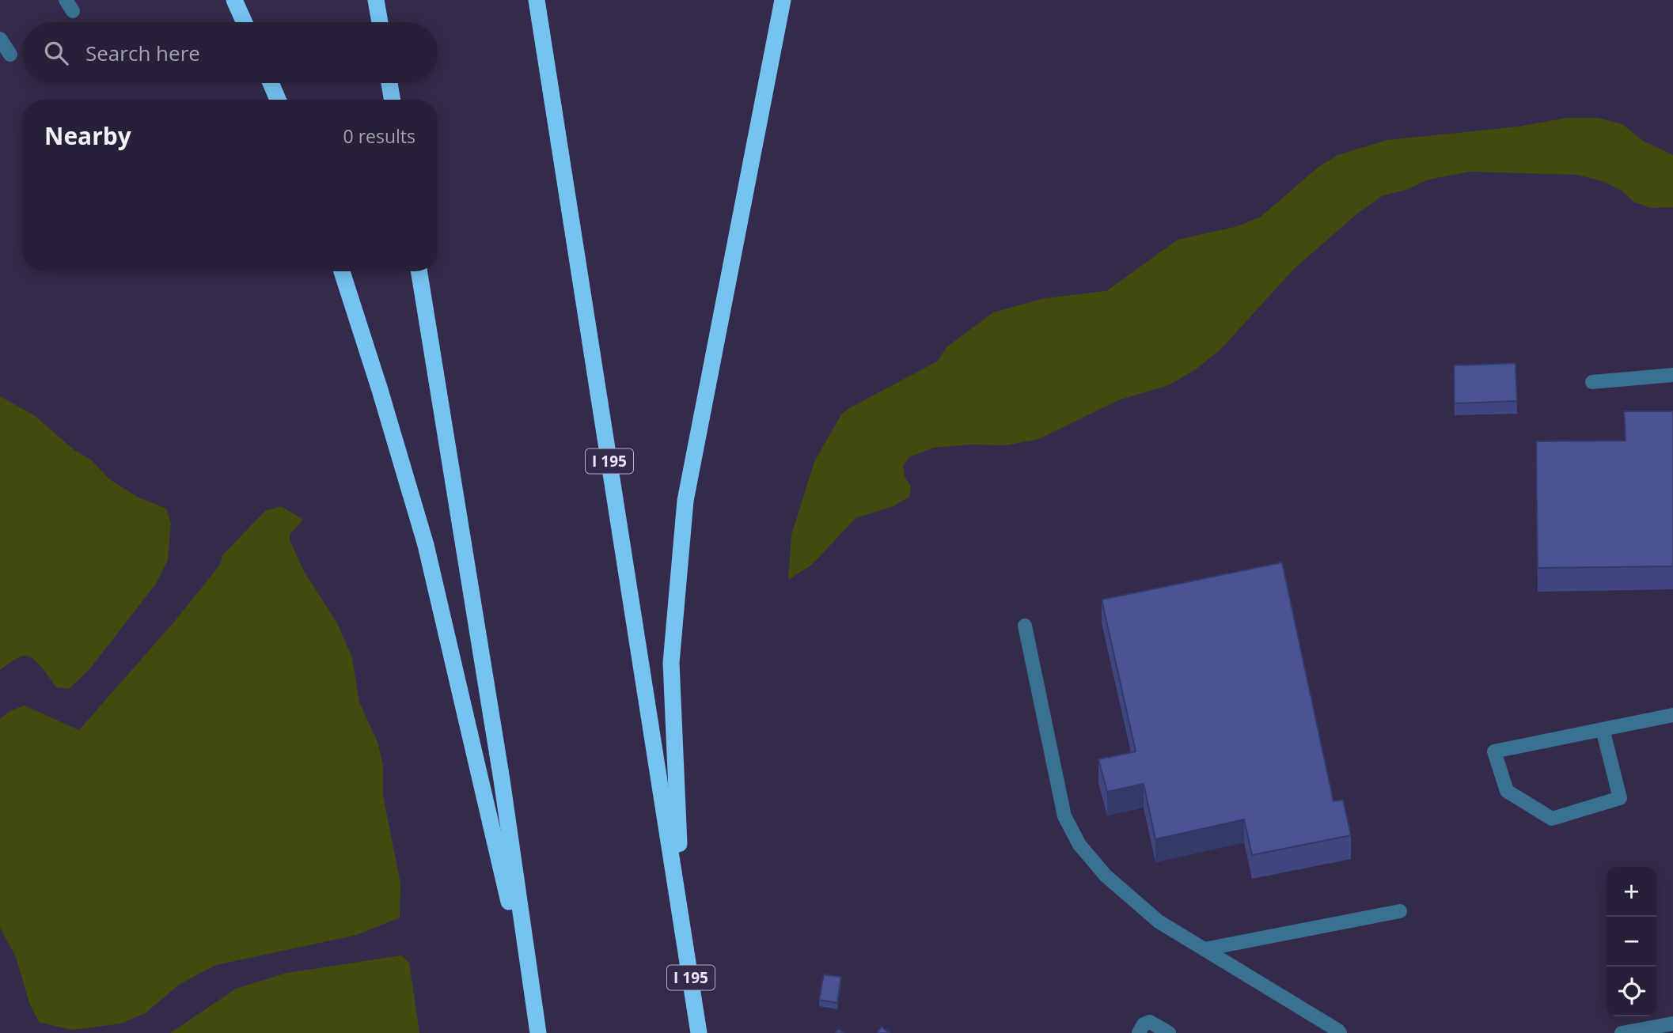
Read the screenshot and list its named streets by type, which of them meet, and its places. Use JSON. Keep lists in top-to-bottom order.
{
  "streets": {
    "highway": ["I 195"]
  },
  "page": {
    "search": "Search here",
    "heading": ["Nearby", "0 results"],
    "map_buttons": ["+", "−"]
  }
}
